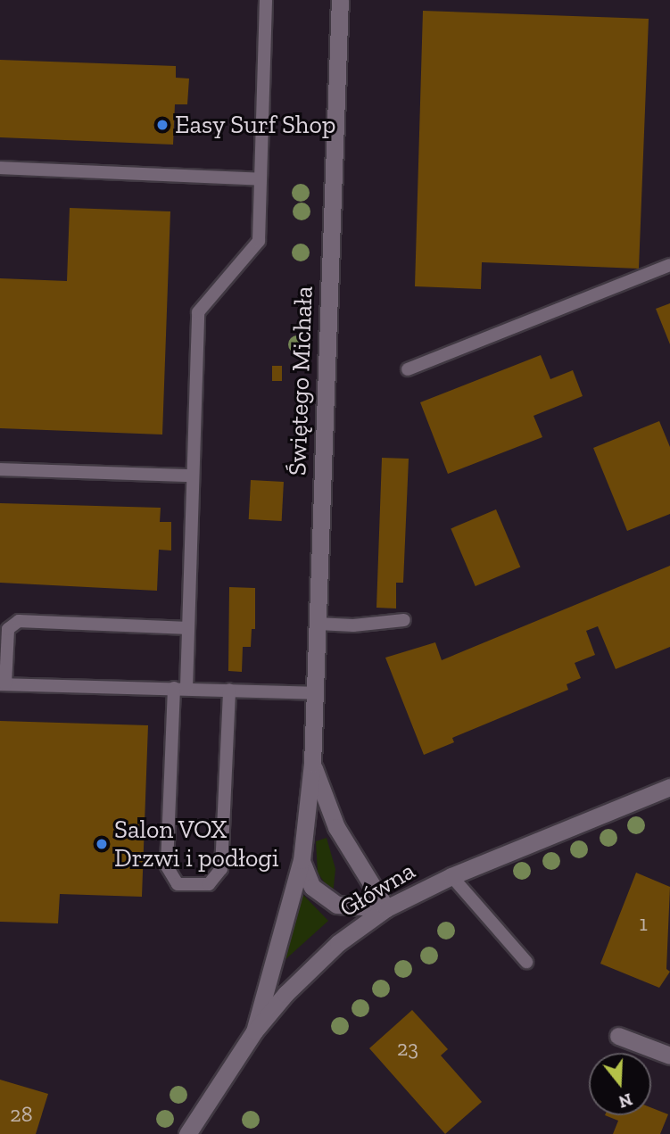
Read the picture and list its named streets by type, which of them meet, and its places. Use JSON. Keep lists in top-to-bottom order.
{
  "streets": {
    "street": ["Świętego Michała", "Główna"]
  },
  "crossings": [
    ["Świętego Michała", "Główna"]
  ],
  "places": ["Easy Surf Shop", "Salon VOX Drzwi i podłogi"],
  "house_numbers": ["1", "23", "28"],
  "north": "bottom"
}
